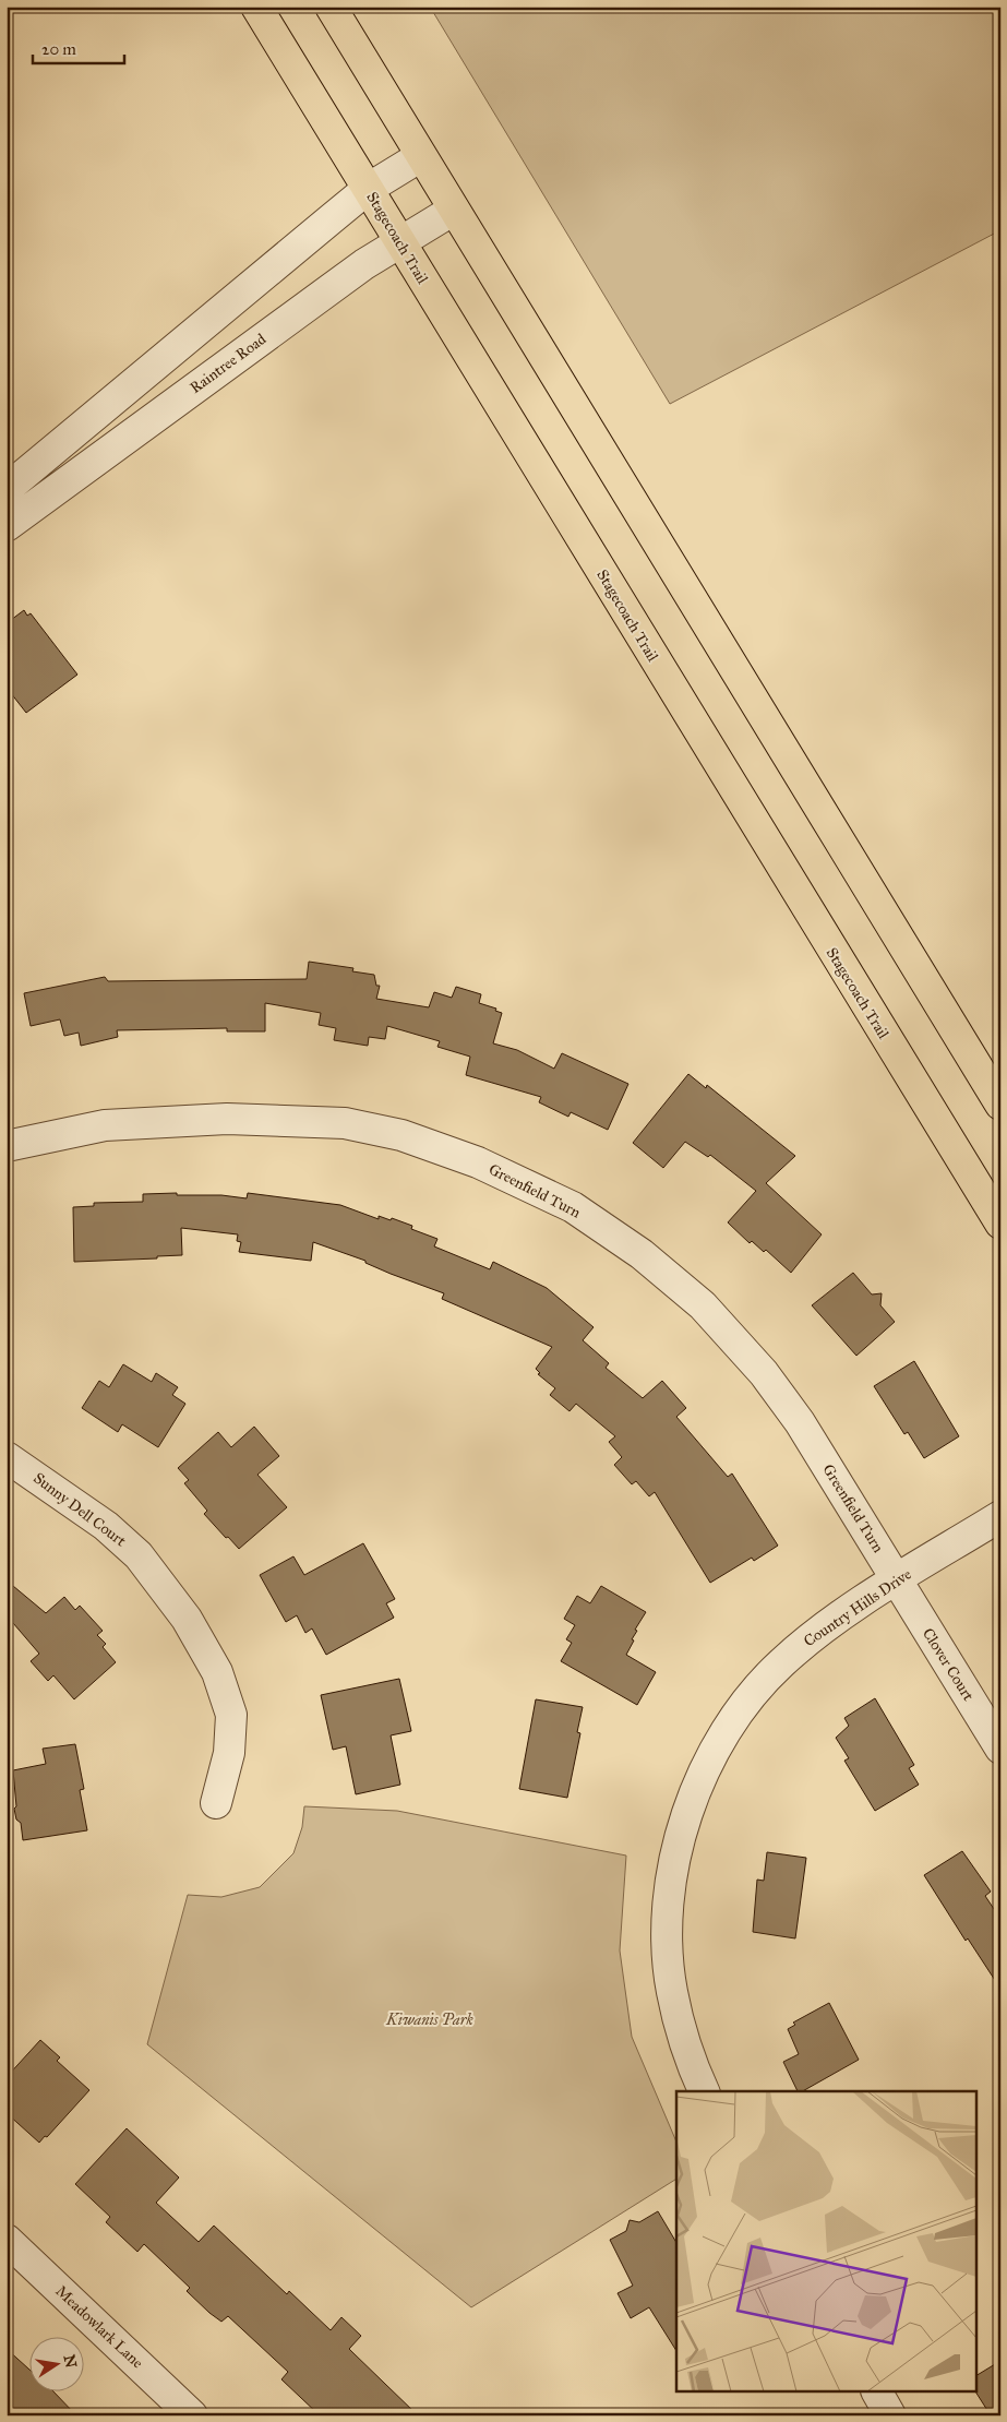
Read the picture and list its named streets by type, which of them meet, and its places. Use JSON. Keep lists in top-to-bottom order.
{
  "streets": {
    "main road": ["Stagecoach Trail"],
    "street": [
      "Raintree Road",
      "Greenfield Turn",
      "Sunny Dell Court",
      "Country Hills Drive",
      "Clover Court",
      "Meadowlark Lane"
    ]
  },
  "crossings": [
    ["Stagecoach Trail", "Raintree Road"],
    ["Greenfield Turn", "Country Hills Drive"],
    ["Greenfield Turn", "Clover Court"],
    ["Country Hills Drive", "Clover Court"]
  ],
  "parks": ["Kiwanis Park"],
  "scale_bar": "20 m",
  "north": "right"
}
